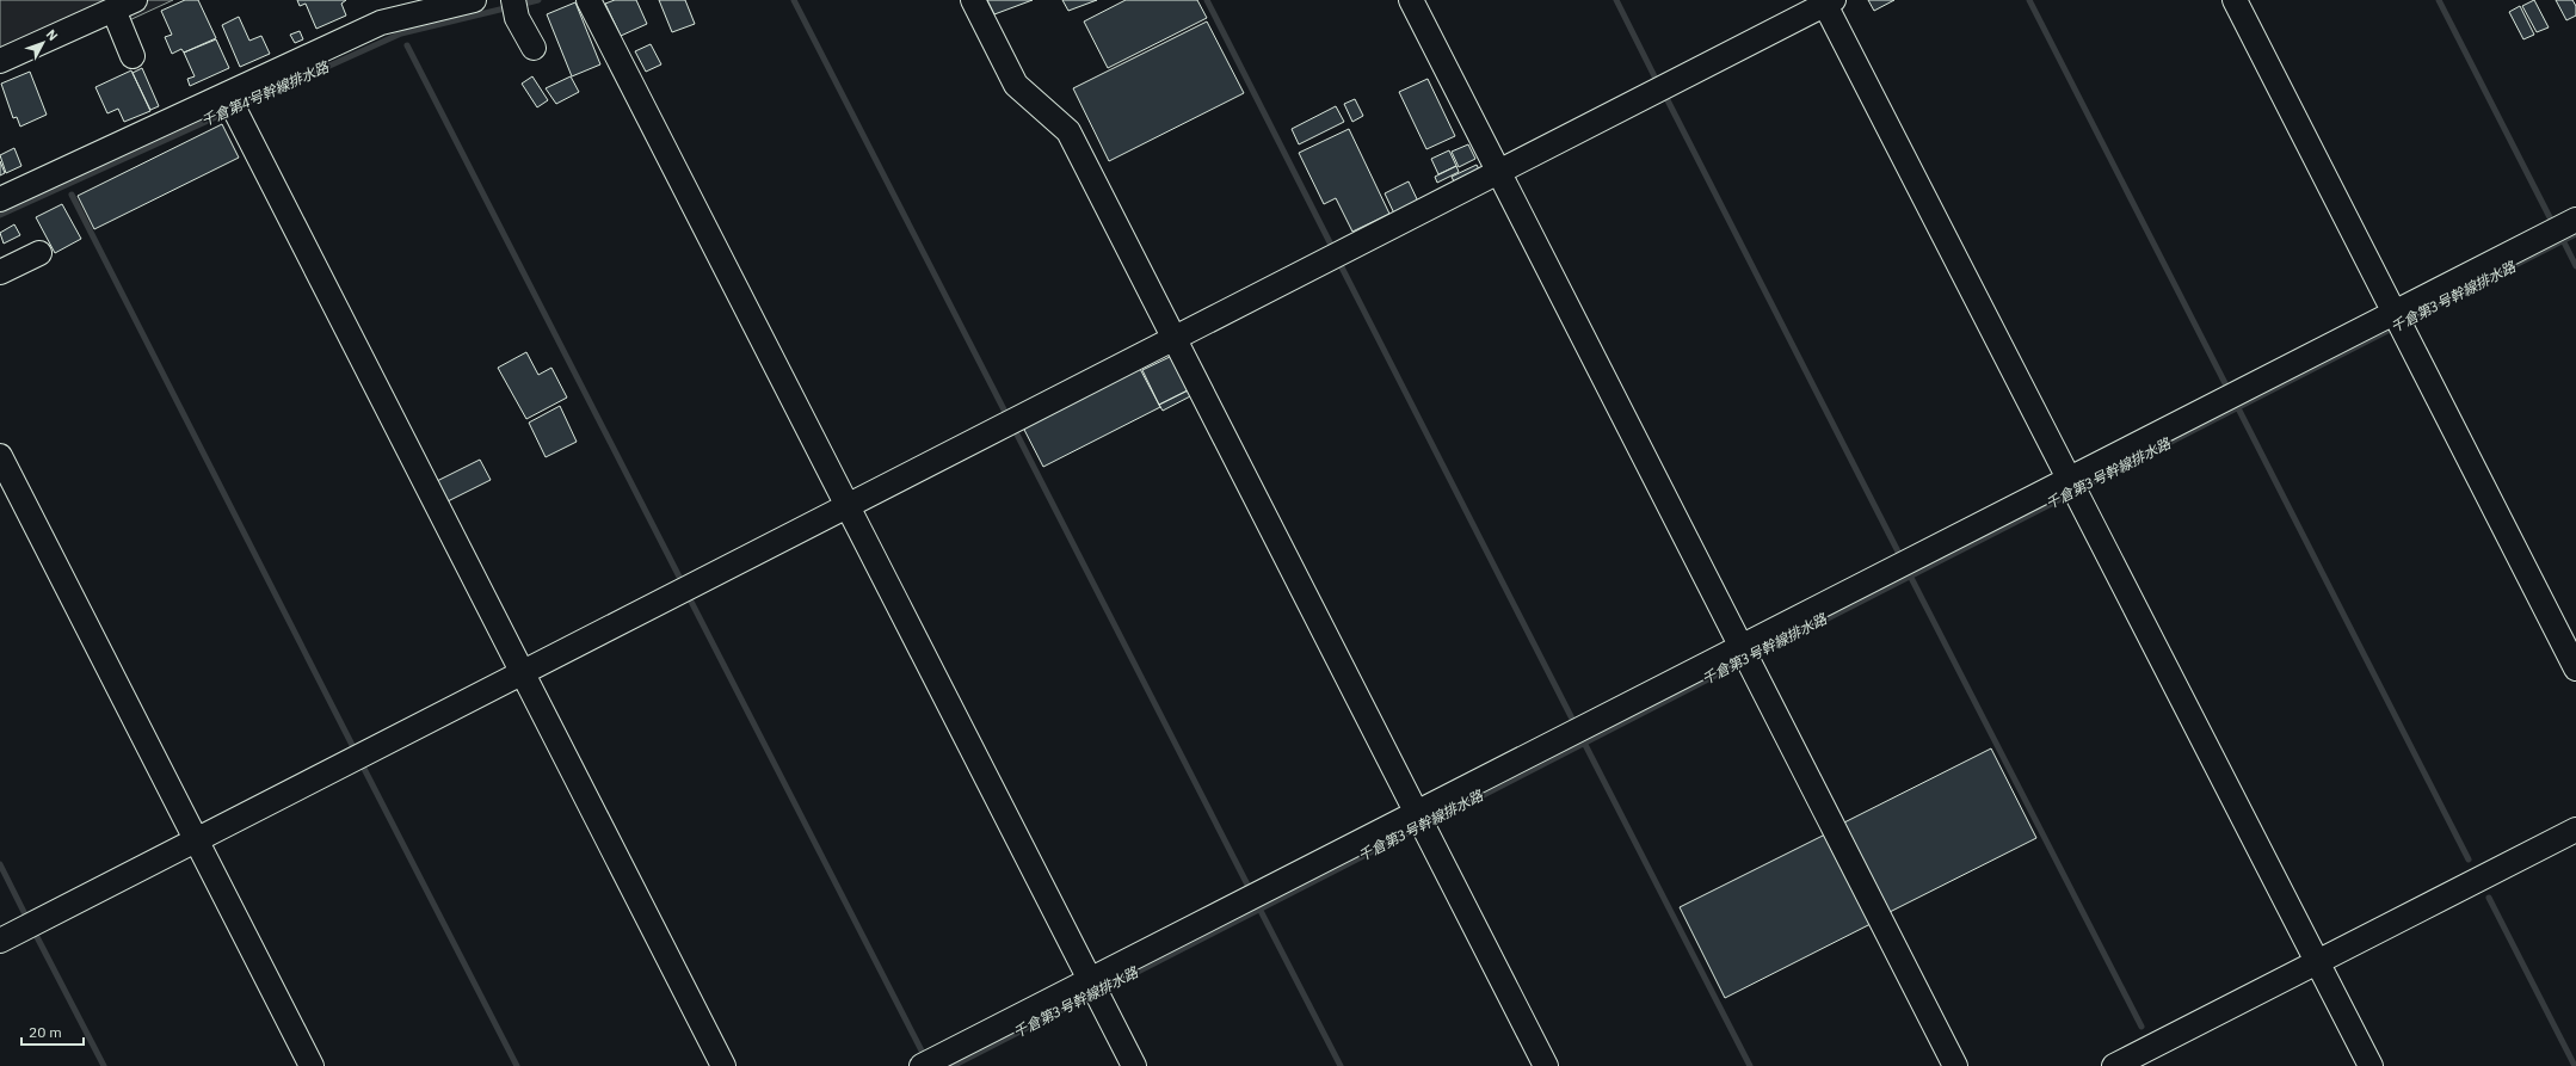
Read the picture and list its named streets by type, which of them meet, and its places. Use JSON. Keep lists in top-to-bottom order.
{
  "water": ["千倉第4号幹線排水路", "千倉第3号幹線排水路"],
  "scale_bar": "20 m",
  "north": "top right"
}
